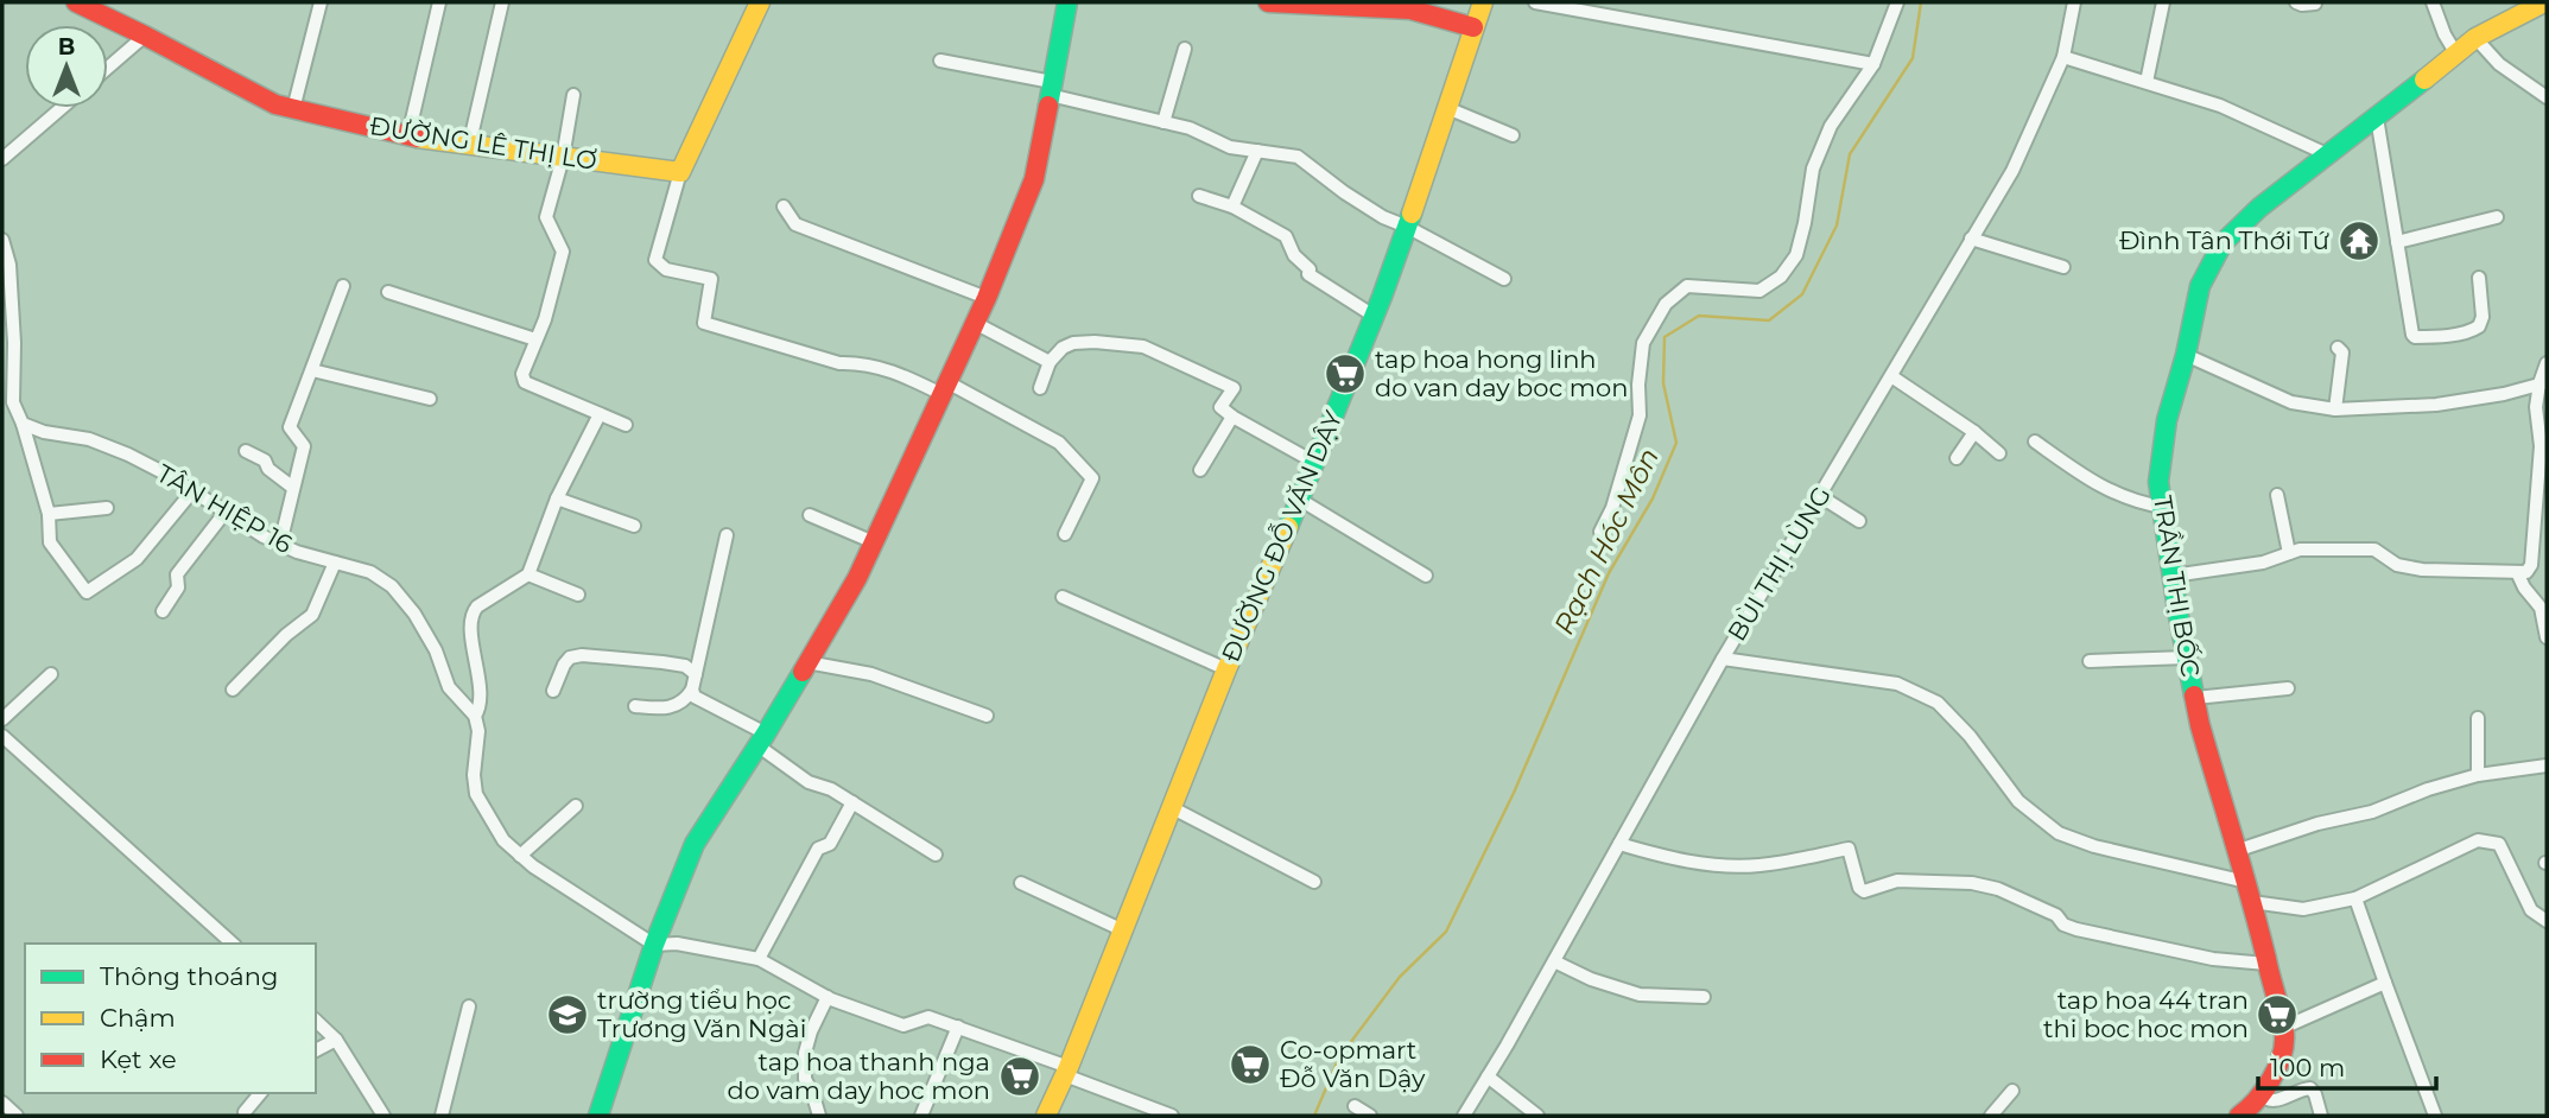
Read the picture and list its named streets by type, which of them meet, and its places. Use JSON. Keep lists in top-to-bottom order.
{
  "streets": {
    "street": [
      "ĐƯỜNG LÊ THỊ LƠ",
      "TÂN HIỆP 16",
      "ĐƯỜNG ĐỖ VĂN DẬY",
      "BÙI THỊ LÙNG",
      "TRẦN THỊ BỐC"
    ]
  },
  "water": ["Rạch Hóc Môn"],
  "places": {
    "temple": ["Đình Tân Thới Tứ"],
    "supermarket": [
      "tap hoa hong linh do van day boc mon",
      "tap hoa 44 tran thi boc hoc mon",
      "Co-opmart Đỗ Văn Dậy",
      "tap hoa thanh nga do vam day hoc mon"
    ],
    "school or university": ["trường tiểu học Trương Văn Ngài"]
  },
  "legend": ["Thông thoáng", "Chậm", "Kẹt xe"],
  "scale_bar": "100 m",
  "north": "top"
}
